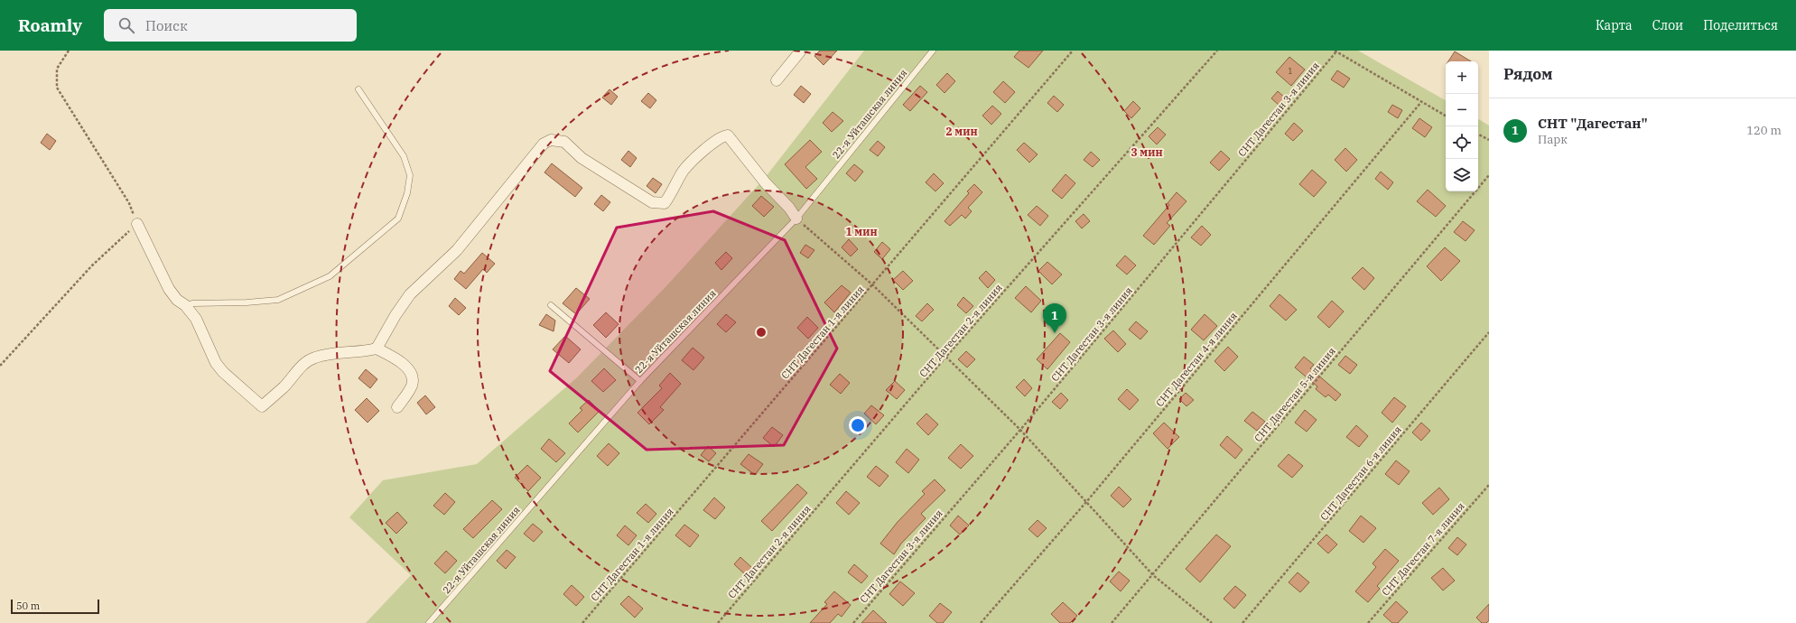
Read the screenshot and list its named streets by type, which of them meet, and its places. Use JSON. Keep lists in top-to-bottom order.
{
  "streets": {
    "lane": ["22-я Уйташская линия"],
    "path": [
      "СНТ Дагестан 3-я линия",
      "СНТ Дагестан 2-я линия",
      "СНТ Дагестан 1-я линия",
      "СНТ Дагестан 4-я линия",
      "СНТ Дагестан 5-я линия",
      "СНТ Дагестан 6-я линия",
      "СНТ Дагестан 7-я линия"
    ]
  },
  "house_numbers": ["1"],
  "scale_bar": "50 m",
  "page": {
    "header": "Roamly",
    "search": "Поиск",
    "nav": ["Карта", "Слои", "Поделиться"],
    "heading": "Рядом",
    "map_buttons": ["+", "−"],
    "list": [
      {
        "mark": "1",
        "name": "СНТ \"Дагестан\"",
        "note": "Парк",
        "value": "120 m"
      }
    ],
    "pins": "1",
    "scale": "50 m"
  },
  "rings": ["2 мин", "3 мин", "1 мин"]
}
